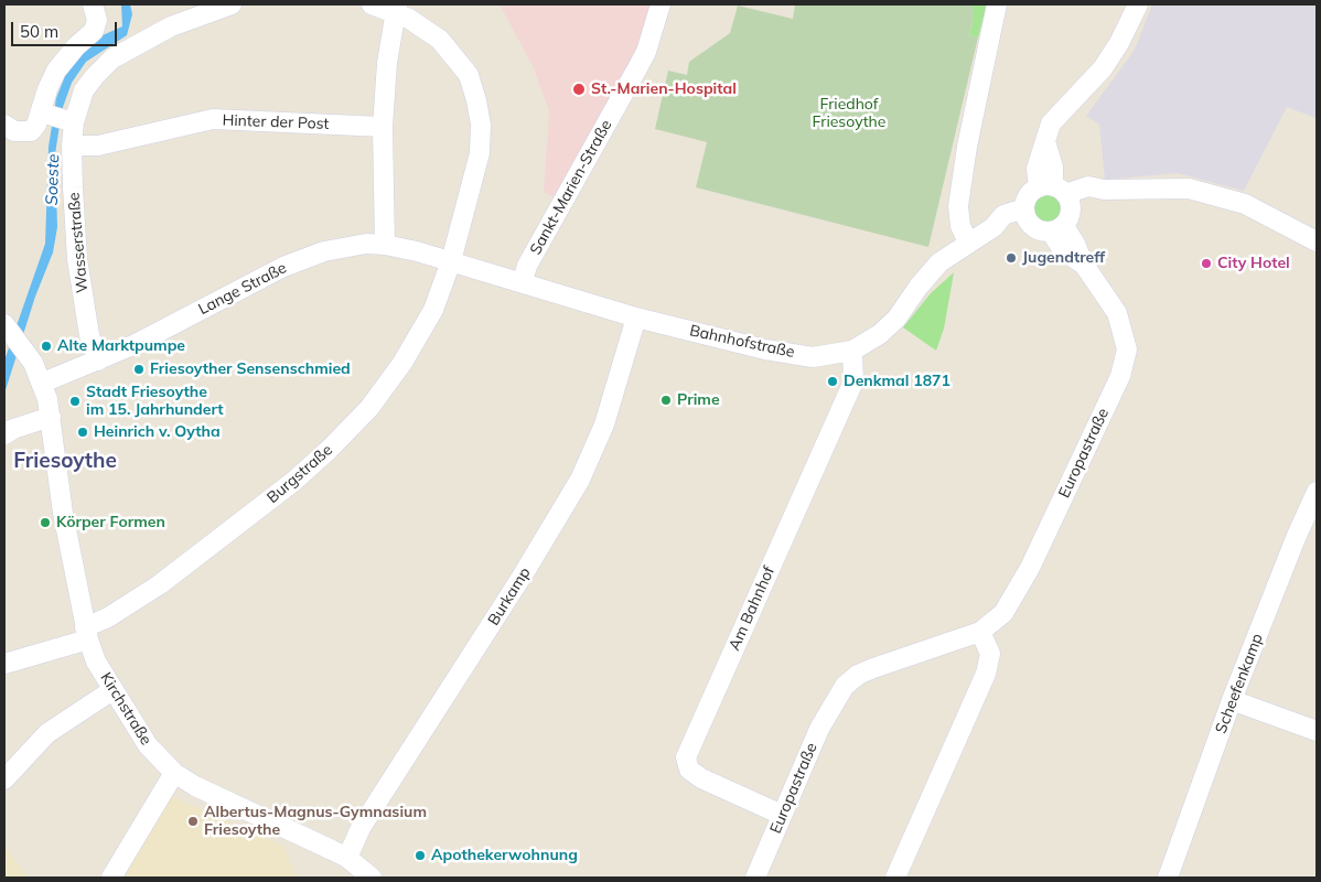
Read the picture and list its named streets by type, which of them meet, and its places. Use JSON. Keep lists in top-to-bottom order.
{
  "streets": {
    "street": [
      "Hinter der Post",
      "Sankt-Marien-Straße",
      "Wasserstraße",
      "Lange Straße",
      "Bahnhofstraße",
      "Europastraße",
      "Burgstraße",
      "Burkamp",
      "Am Bahnhof",
      "Scheefenkamp",
      "Kirchstraße"
    ]
  },
  "crossings": [
    ["Hinter der Post", "Wasserstraße"],
    ["Sankt-Marien-Straße", "Bahnhofstraße"],
    ["Wasserstraße", "Lange Straße"],
    ["Lange Straße", "Bahnhofstraße"],
    ["Lange Straße", "Burgstraße"],
    ["Lange Straße", "Kirchstraße"],
    ["Bahnhofstraße", "Europastraße"],
    ["Bahnhofstraße", "Burgstraße"],
    ["Bahnhofstraße", "Burkamp"],
    ["Bahnhofstraße", "Am Bahnhof"],
    ["Europastraße", "Am Bahnhof"],
    ["Burgstraße", "Kirchstraße"],
    ["Burkamp", "Kirchstraße"]
  ],
  "districts": ["Friesoythe"],
  "water": ["Soeste"],
  "parks": ["Friedhof Friesoythe"],
  "places": [
    "St.-Marien-Hospital",
    "Jugendtreff",
    "City Hotel",
    "Alte Marktpumpe",
    "Friesoyther Sensenschmied",
    "Denkmal 1871",
    "Prime",
    "Stadt Friesoythe im 15. Jahrhundert",
    "Heinrich v. Oytha",
    "Körper Formen",
    "Albertus-Magnus-Gymnasium Friesoythe",
    "Apothekerwohnung"
  ],
  "scale_bar": "50 m"
}
